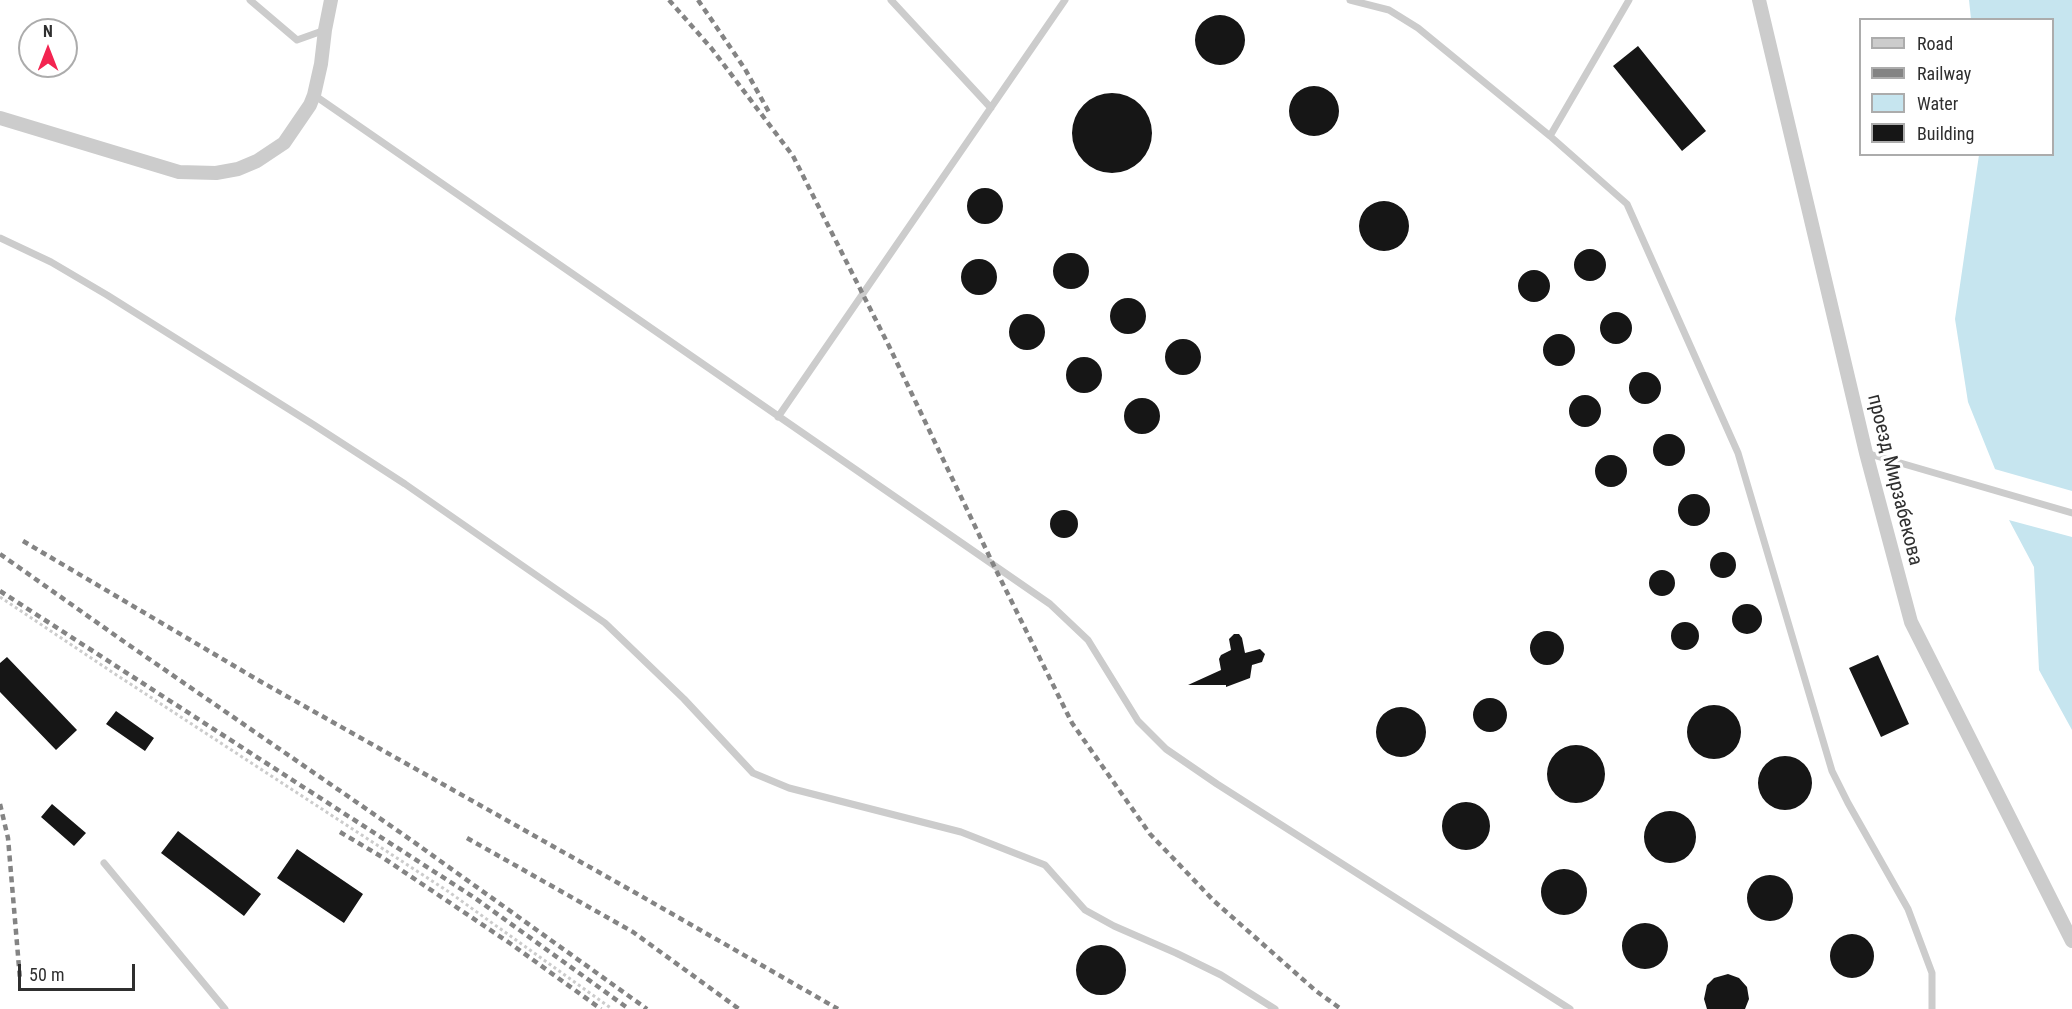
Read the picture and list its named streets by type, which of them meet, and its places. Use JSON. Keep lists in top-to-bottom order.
{
  "streets": {
    "street": ["проезд Мирзабекова"]
  },
  "legend": [
    "Road",
    "Railway",
    "Water",
    "Building"
  ],
  "scale_bar": "50 m",
  "north": "top"
}
